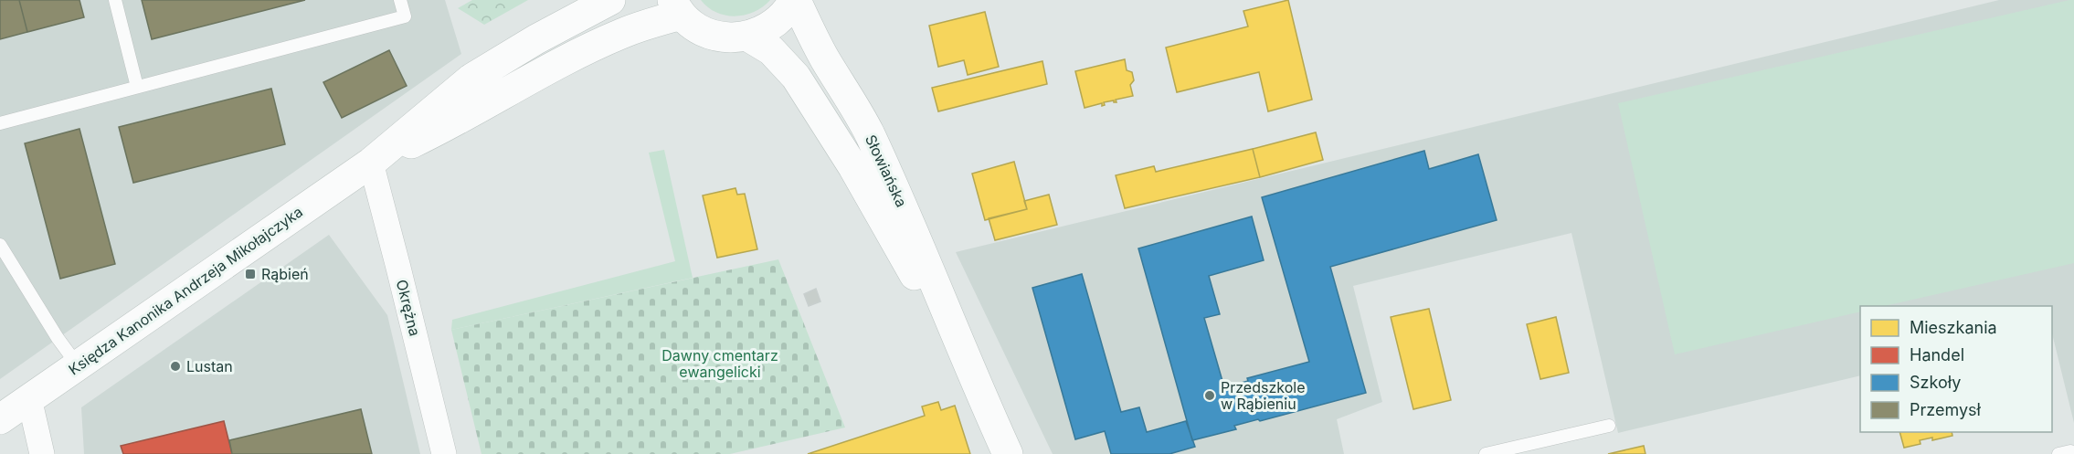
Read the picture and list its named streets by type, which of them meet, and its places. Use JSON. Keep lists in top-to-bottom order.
{
  "streets": {
    "main road": ["Słowiańska", "Księdza Kanonika Andrzeja Mikołajczyka"],
    "street": ["Okrężna"]
  },
  "crossings": [
    ["Księdza Kanonika Andrzeja Mikołajczyka", "Okrężna"]
  ],
  "parks": ["Dawny cmentarz ewangelicki"],
  "places": {
    "transit": ["Rąbień"],
    "other": ["Lustan", "Przedszkole w Rąbieniu"]
  },
  "legend": [
    "Mieszkania",
    "Handel",
    "Szkoły",
    "Przemysł"
  ]
}
